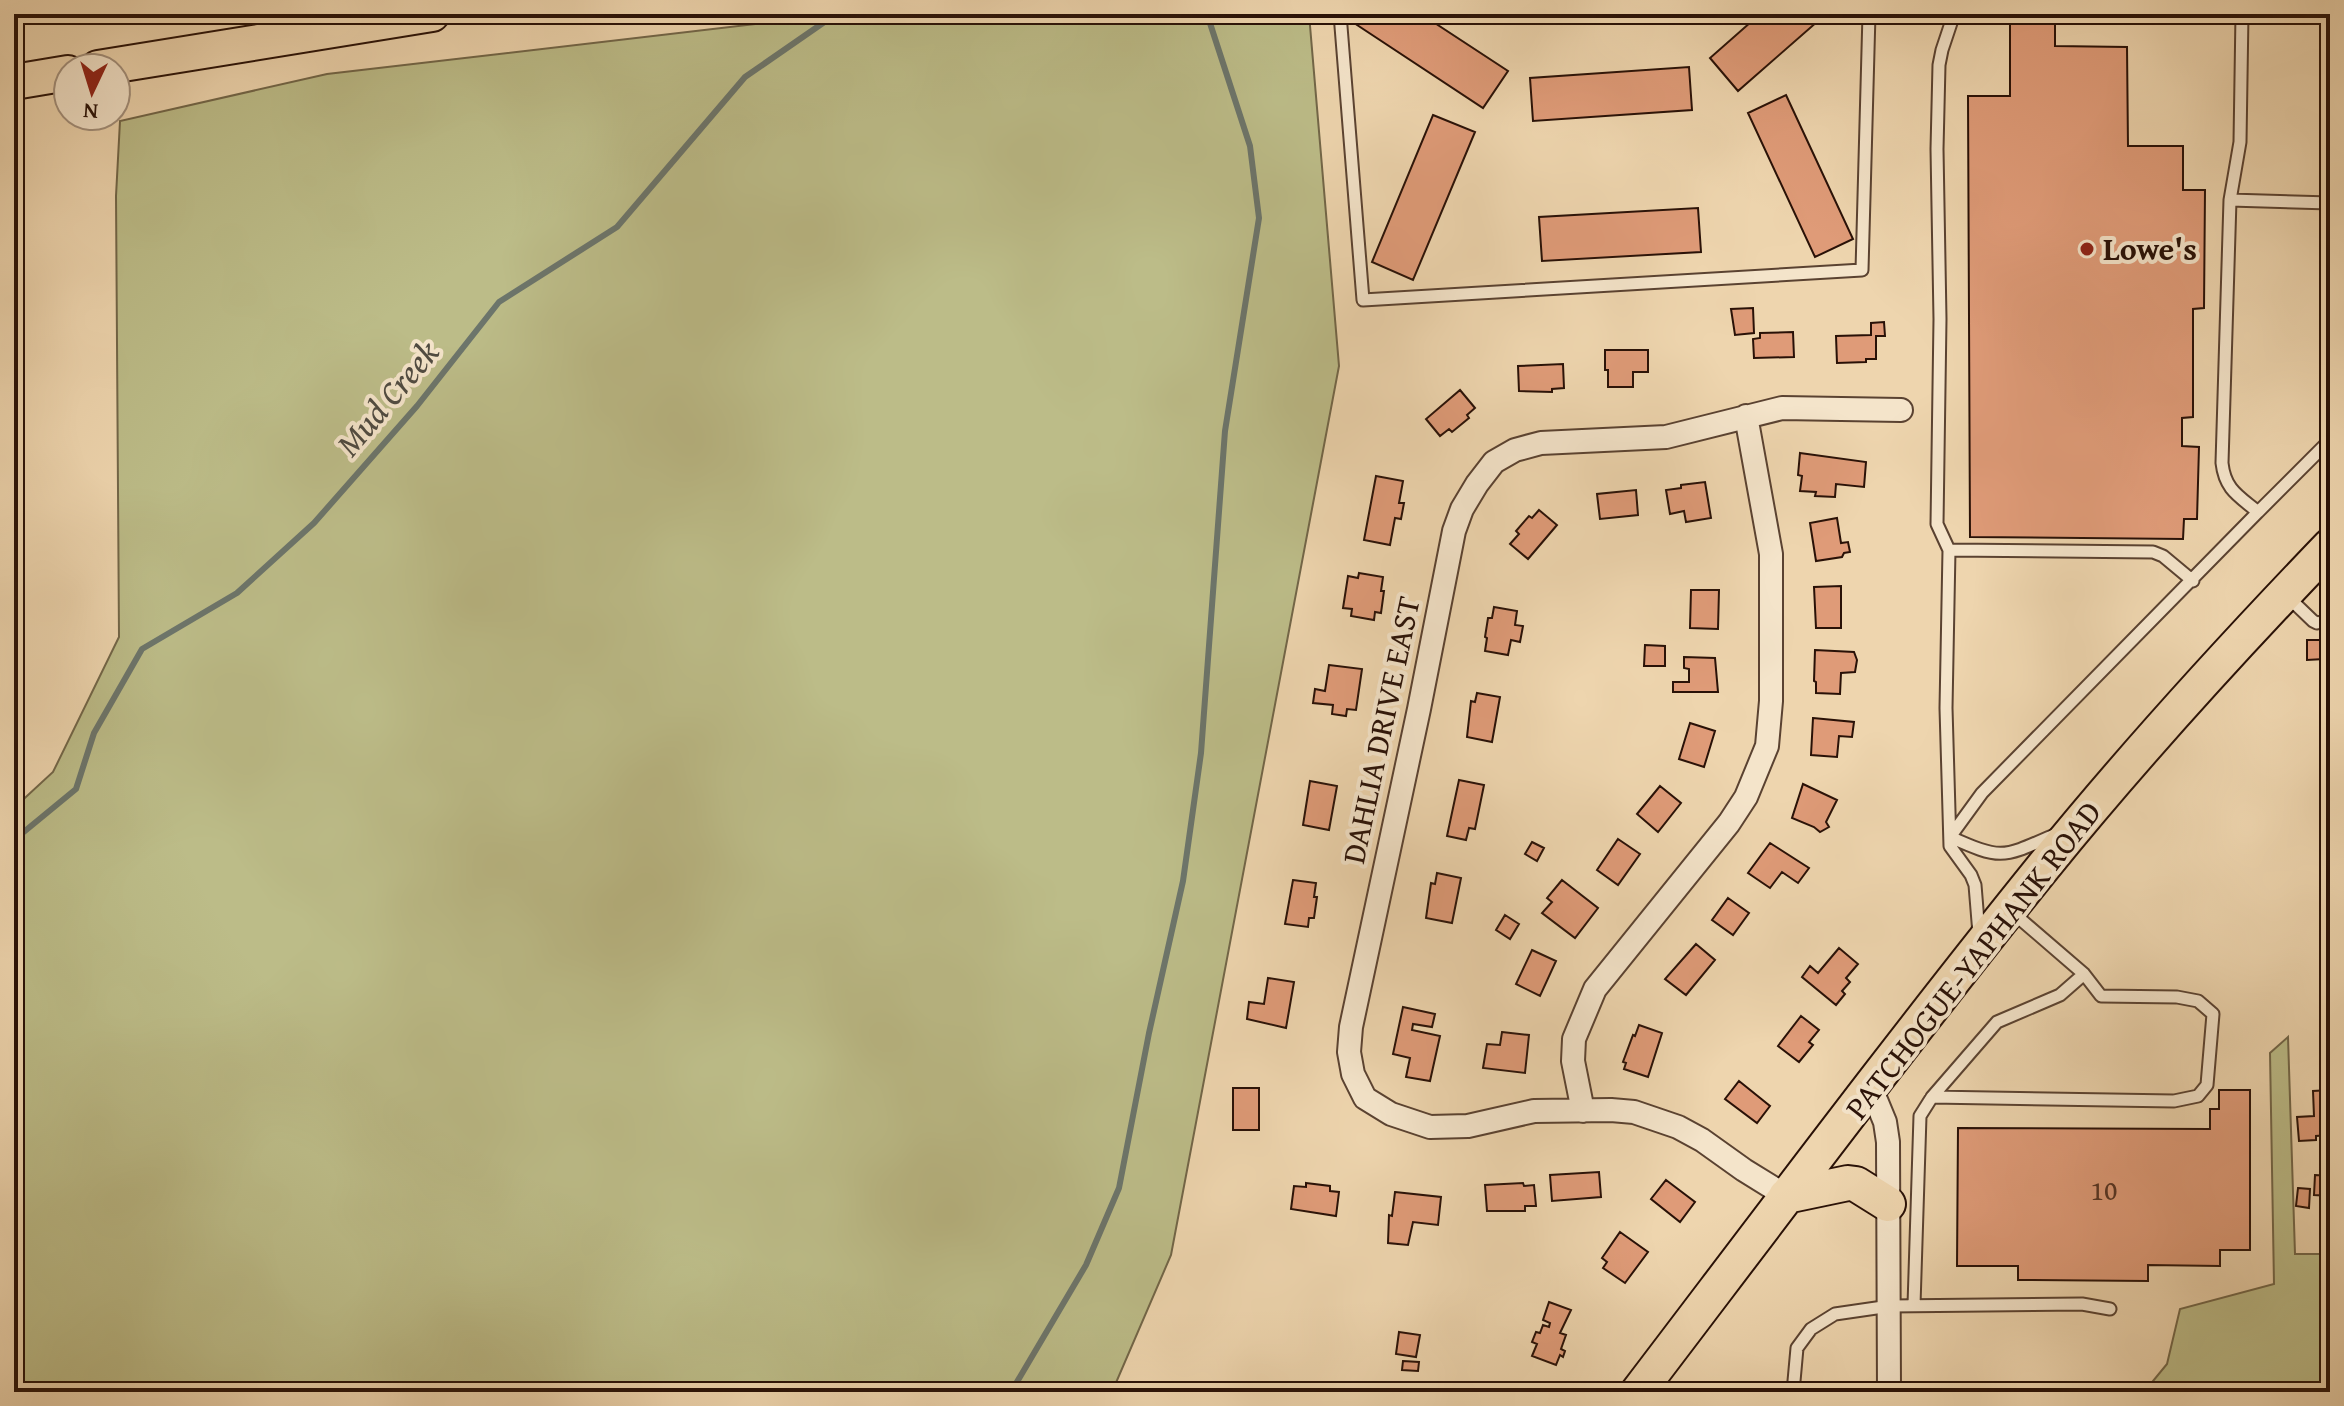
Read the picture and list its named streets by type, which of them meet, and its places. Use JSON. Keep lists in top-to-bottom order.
{
  "streets": {
    "main road": ["PATCHOGUE-YAPHANK ROAD"],
    "street": ["DAHLIA DRIVE EAST"]
  },
  "crossings": [
    ["DAHLIA DRIVE EAST", "PATCHOGUE-YAPHANK ROAD"]
  ],
  "water": ["Mud Creek"],
  "places": ["Lowe's"],
  "house_numbers": ["10"],
  "north": "bottom"
}
